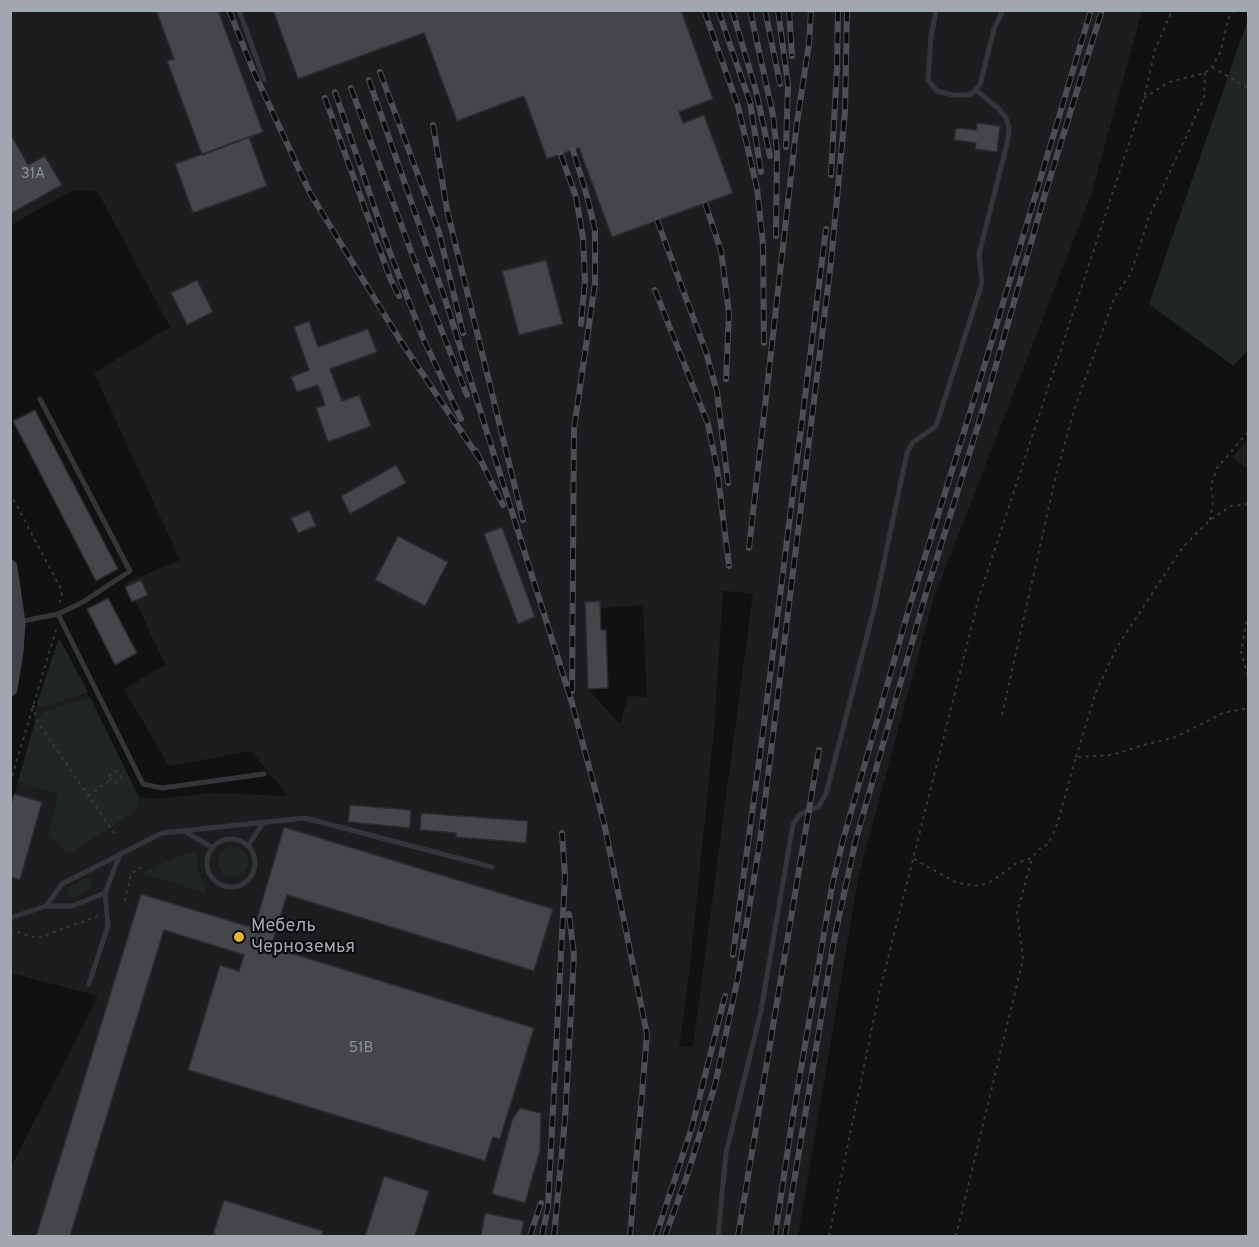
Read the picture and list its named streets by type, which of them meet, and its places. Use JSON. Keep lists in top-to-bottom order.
{
  "places": ["Мебель Черноземья"],
  "house_numbers": ["31А", "51В"]
}
